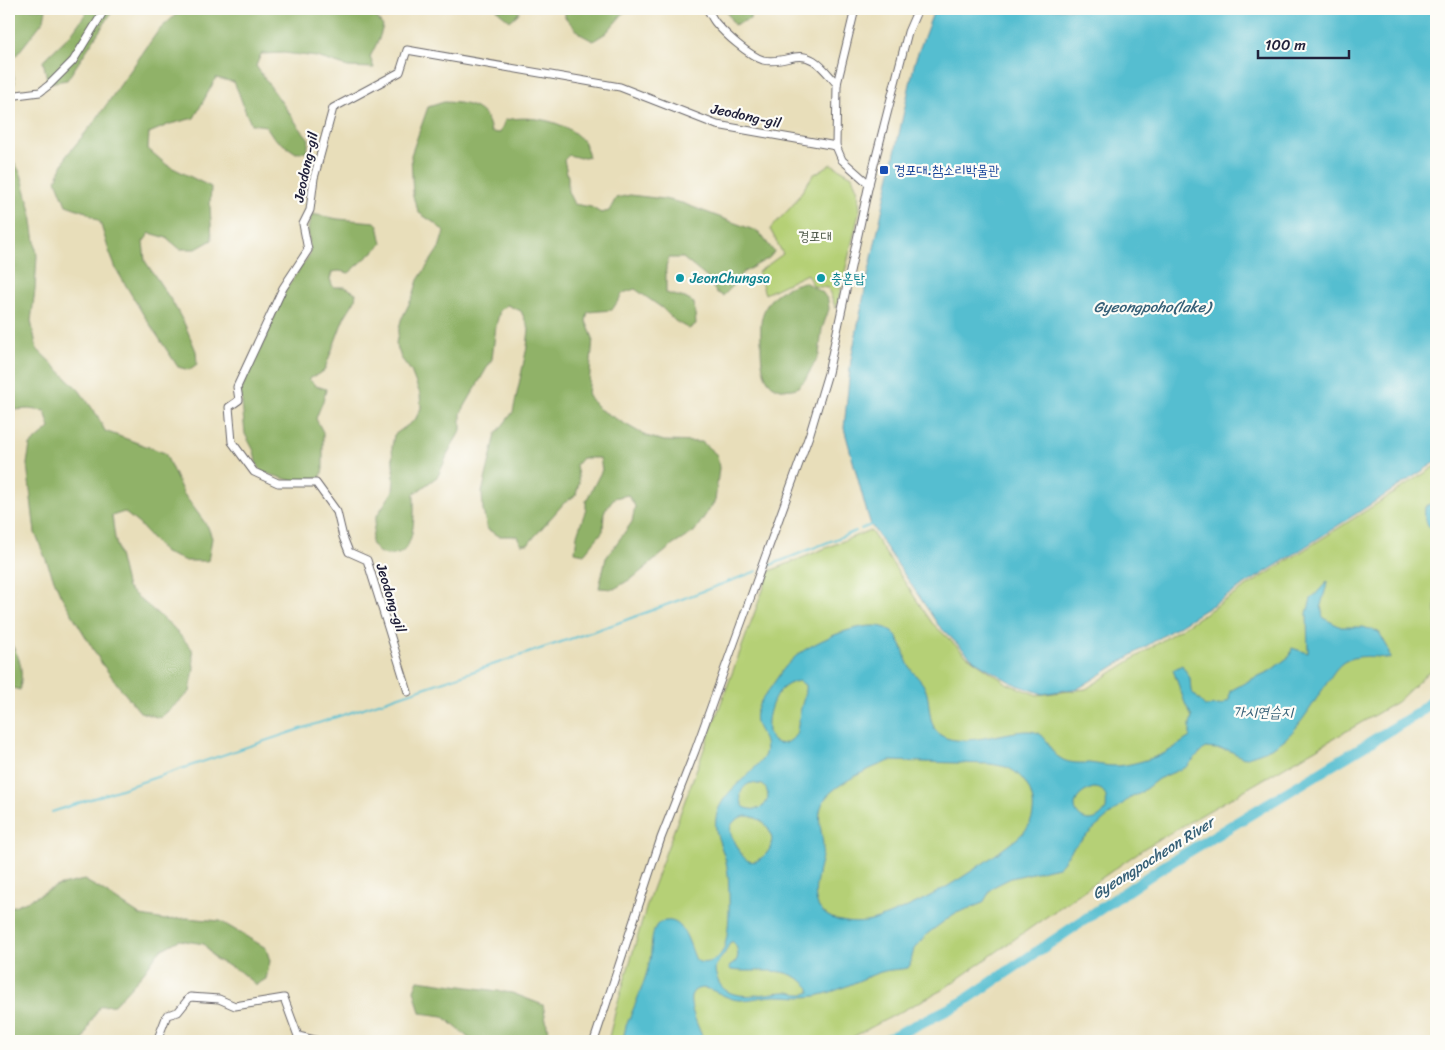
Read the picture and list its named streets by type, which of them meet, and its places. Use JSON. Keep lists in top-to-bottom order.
{
  "streets": {
    "street": ["Jeodong-gil"]
  },
  "water": ["Gyeongpoho(lake)", "가시연습지", "Gyeongpocheon River"],
  "parks": ["경포대"],
  "places": {
    "transit": ["경포대.참소리박물관"],
    "other": ["JeonChungsa", "충혼탑"]
  },
  "scale_bar": "100 m"
}
